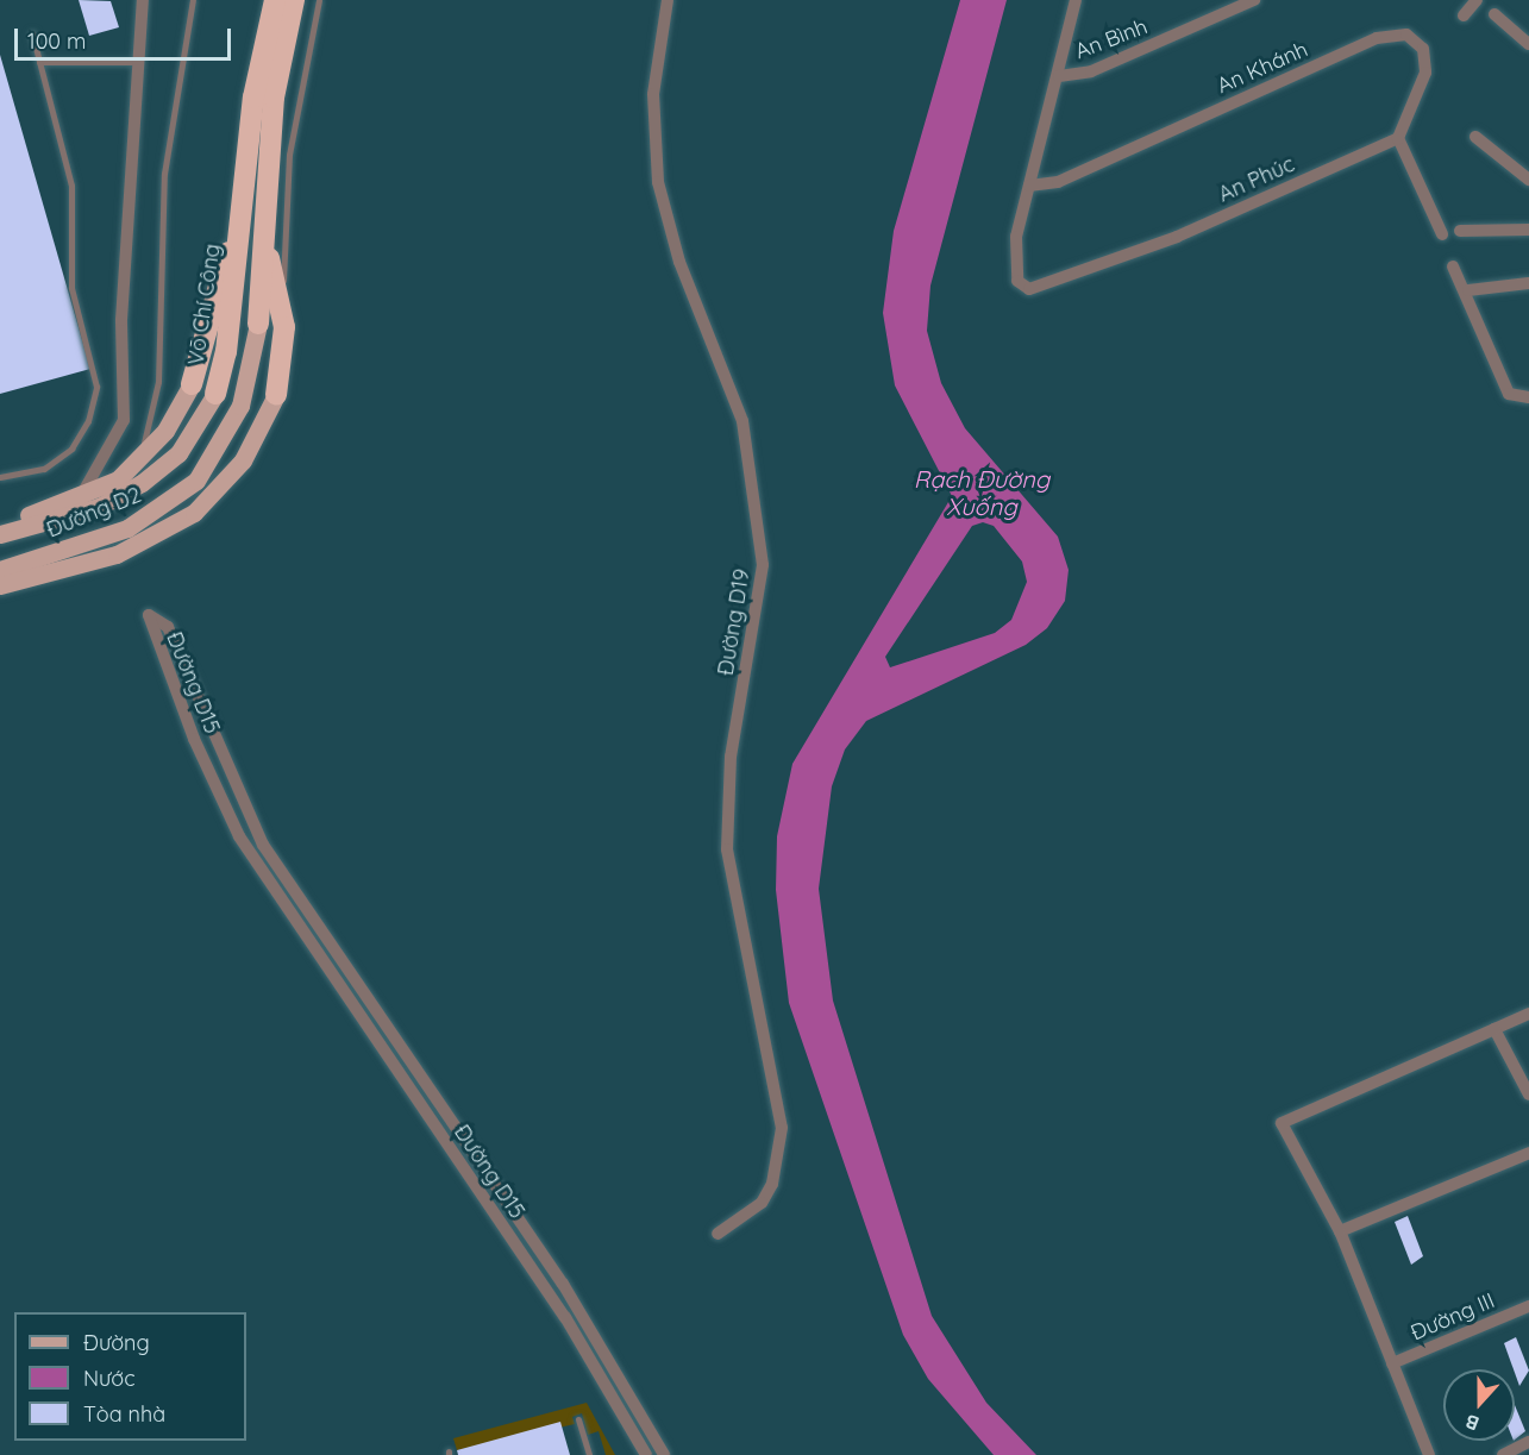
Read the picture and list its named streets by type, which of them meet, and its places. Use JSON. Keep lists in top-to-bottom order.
{
  "streets": {
    "highway": ["Võ Chí Công"],
    "main road": ["Đường D2"],
    "street": [
      "An Bình",
      "An Khánh",
      "An Phúc",
      "Đường D19",
      "Đường D15",
      "Đường III"
    ]
  },
  "crossings": [
    ["An Khánh", "An Phúc"],
    ["Võ Chí Công", "Đường D2"]
  ],
  "water": ["Rạch Đường Xuống"],
  "legend": ["Đường", "Nước", "Tòa nhà"],
  "scale_bar": "100 m",
  "north": "bottom"
}
